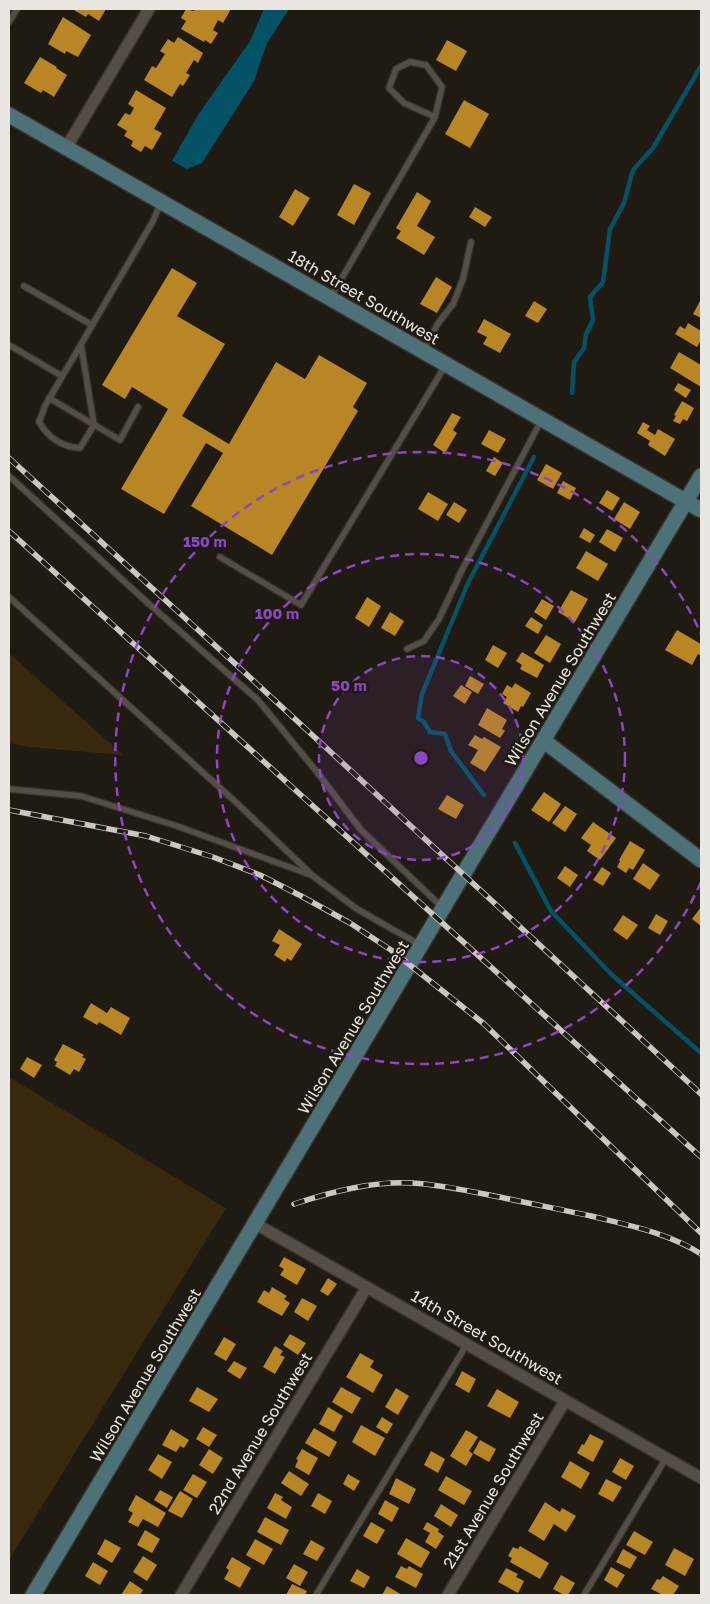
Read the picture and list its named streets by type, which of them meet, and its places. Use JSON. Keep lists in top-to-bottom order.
{
  "streets": {
    "main road": ["18th Street Southwest", "Wilson Avenue Southwest"],
    "street": ["14th Street Southwest", "22nd Avenue Southwest", "21st Avenue Southwest"]
  },
  "crossings": [
    ["18th Street Southwest", "Wilson Avenue Southwest"],
    ["Wilson Avenue Southwest", "14th Street Southwest"],
    ["14th Street Southwest", "22nd Avenue Southwest"],
    ["14th Street Southwest", "21st Avenue Southwest"]
  ],
  "rings": ["150 m", "100 m", "50 m"]
}
